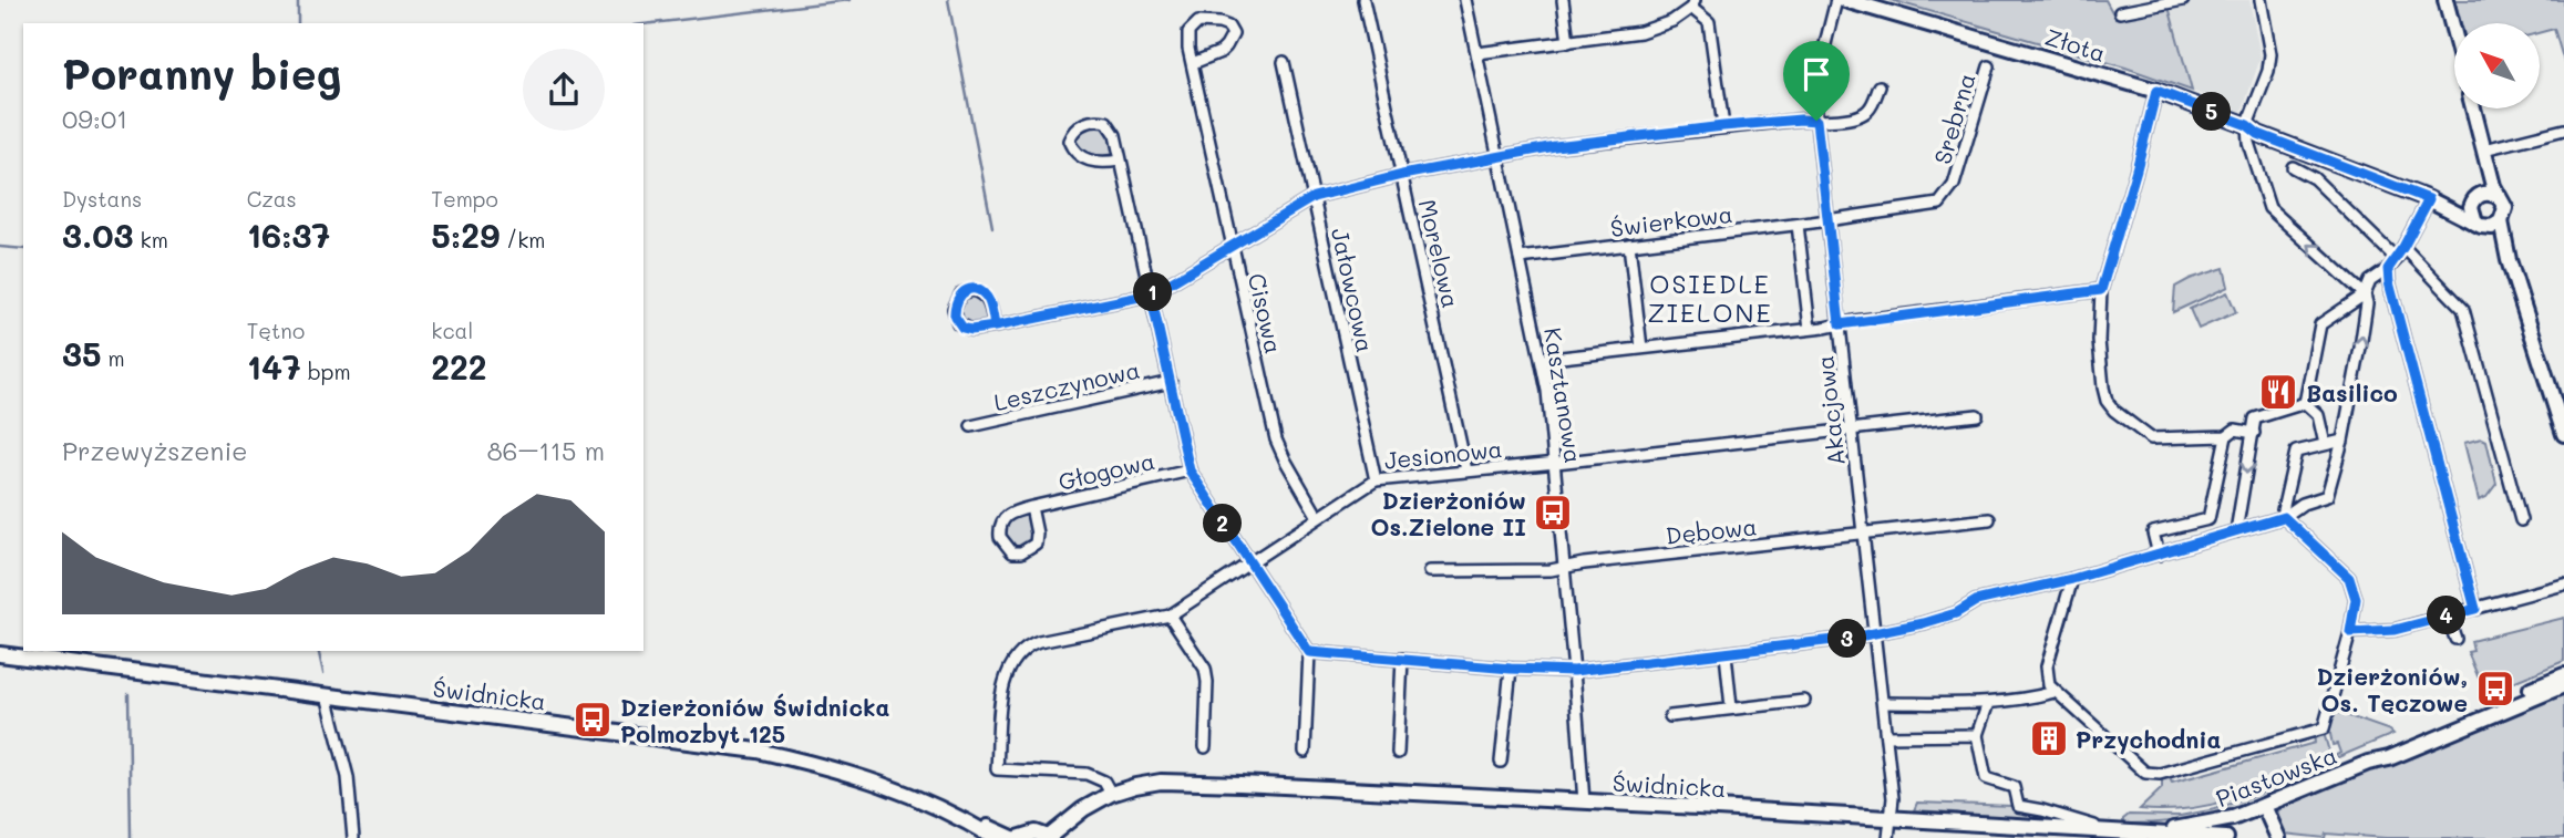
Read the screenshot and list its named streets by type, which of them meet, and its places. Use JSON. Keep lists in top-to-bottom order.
{
  "streets": {
    "street": [
      "Złota",
      "Srebrna",
      "Świerkowa",
      "Morelowa",
      "Jałowcowa",
      "Cisowa",
      "Leszczynowa",
      "Kasztanowa",
      "Akacjowa",
      "Jesionowa",
      "Głogowa",
      "Dębowa",
      "Świdnicka",
      "Piastowska"
    ]
  },
  "crossings": [
    ["Srebrna", "Świerkowa"],
    ["Srebrna", "Akacjowa"],
    ["Świerkowa", "Kasztanowa"],
    ["Świerkowa", "Akacjowa"],
    ["Morelowa", "Jesionowa"],
    ["Jałowcowa", "Jesionowa"],
    ["Cisowa", "Jesionowa"],
    ["Kasztanowa", "Jesionowa"],
    ["Kasztanowa", "Dębowa"],
    ["Kasztanowa", "Świdnicka"],
    ["Akacjowa", "Jesionowa"],
    ["Akacjowa", "Dębowa"],
    ["Akacjowa", "Świdnicka"],
    ["Jesionowa", "Świdnicka"],
    ["Świdnicka", "Piastowska"]
  ],
  "districts": ["OSIEDLE ZIELONE"],
  "places": {
    "restaurant": ["Basilico"],
    "bus stop": ["Dzierżoniów Os.Zielone II", "Dzierżoniów, Os. Tęczowe", "Dzierżoniów Świdnicka Polmozbyt 125"],
    "building": ["Przychodnia"]
  },
  "north": "top left",
  "page": {
    "heading": ["Poranny bieg", "09:01"],
    "pins": [
      "5",
      "1",
      "2",
      "4",
      "3"
    ],
    "stats": [
      ["Dystans", "3.03 km"],
      ["Czas", "16:37"],
      ["Tempo", "5:29 /km"],
      ["35 m"],
      ["Tętno", "147 bpm"],
      ["kcal", "222"]
    ],
    "chart": ["Przewyższenie", "86–115 m"]
  }
}
